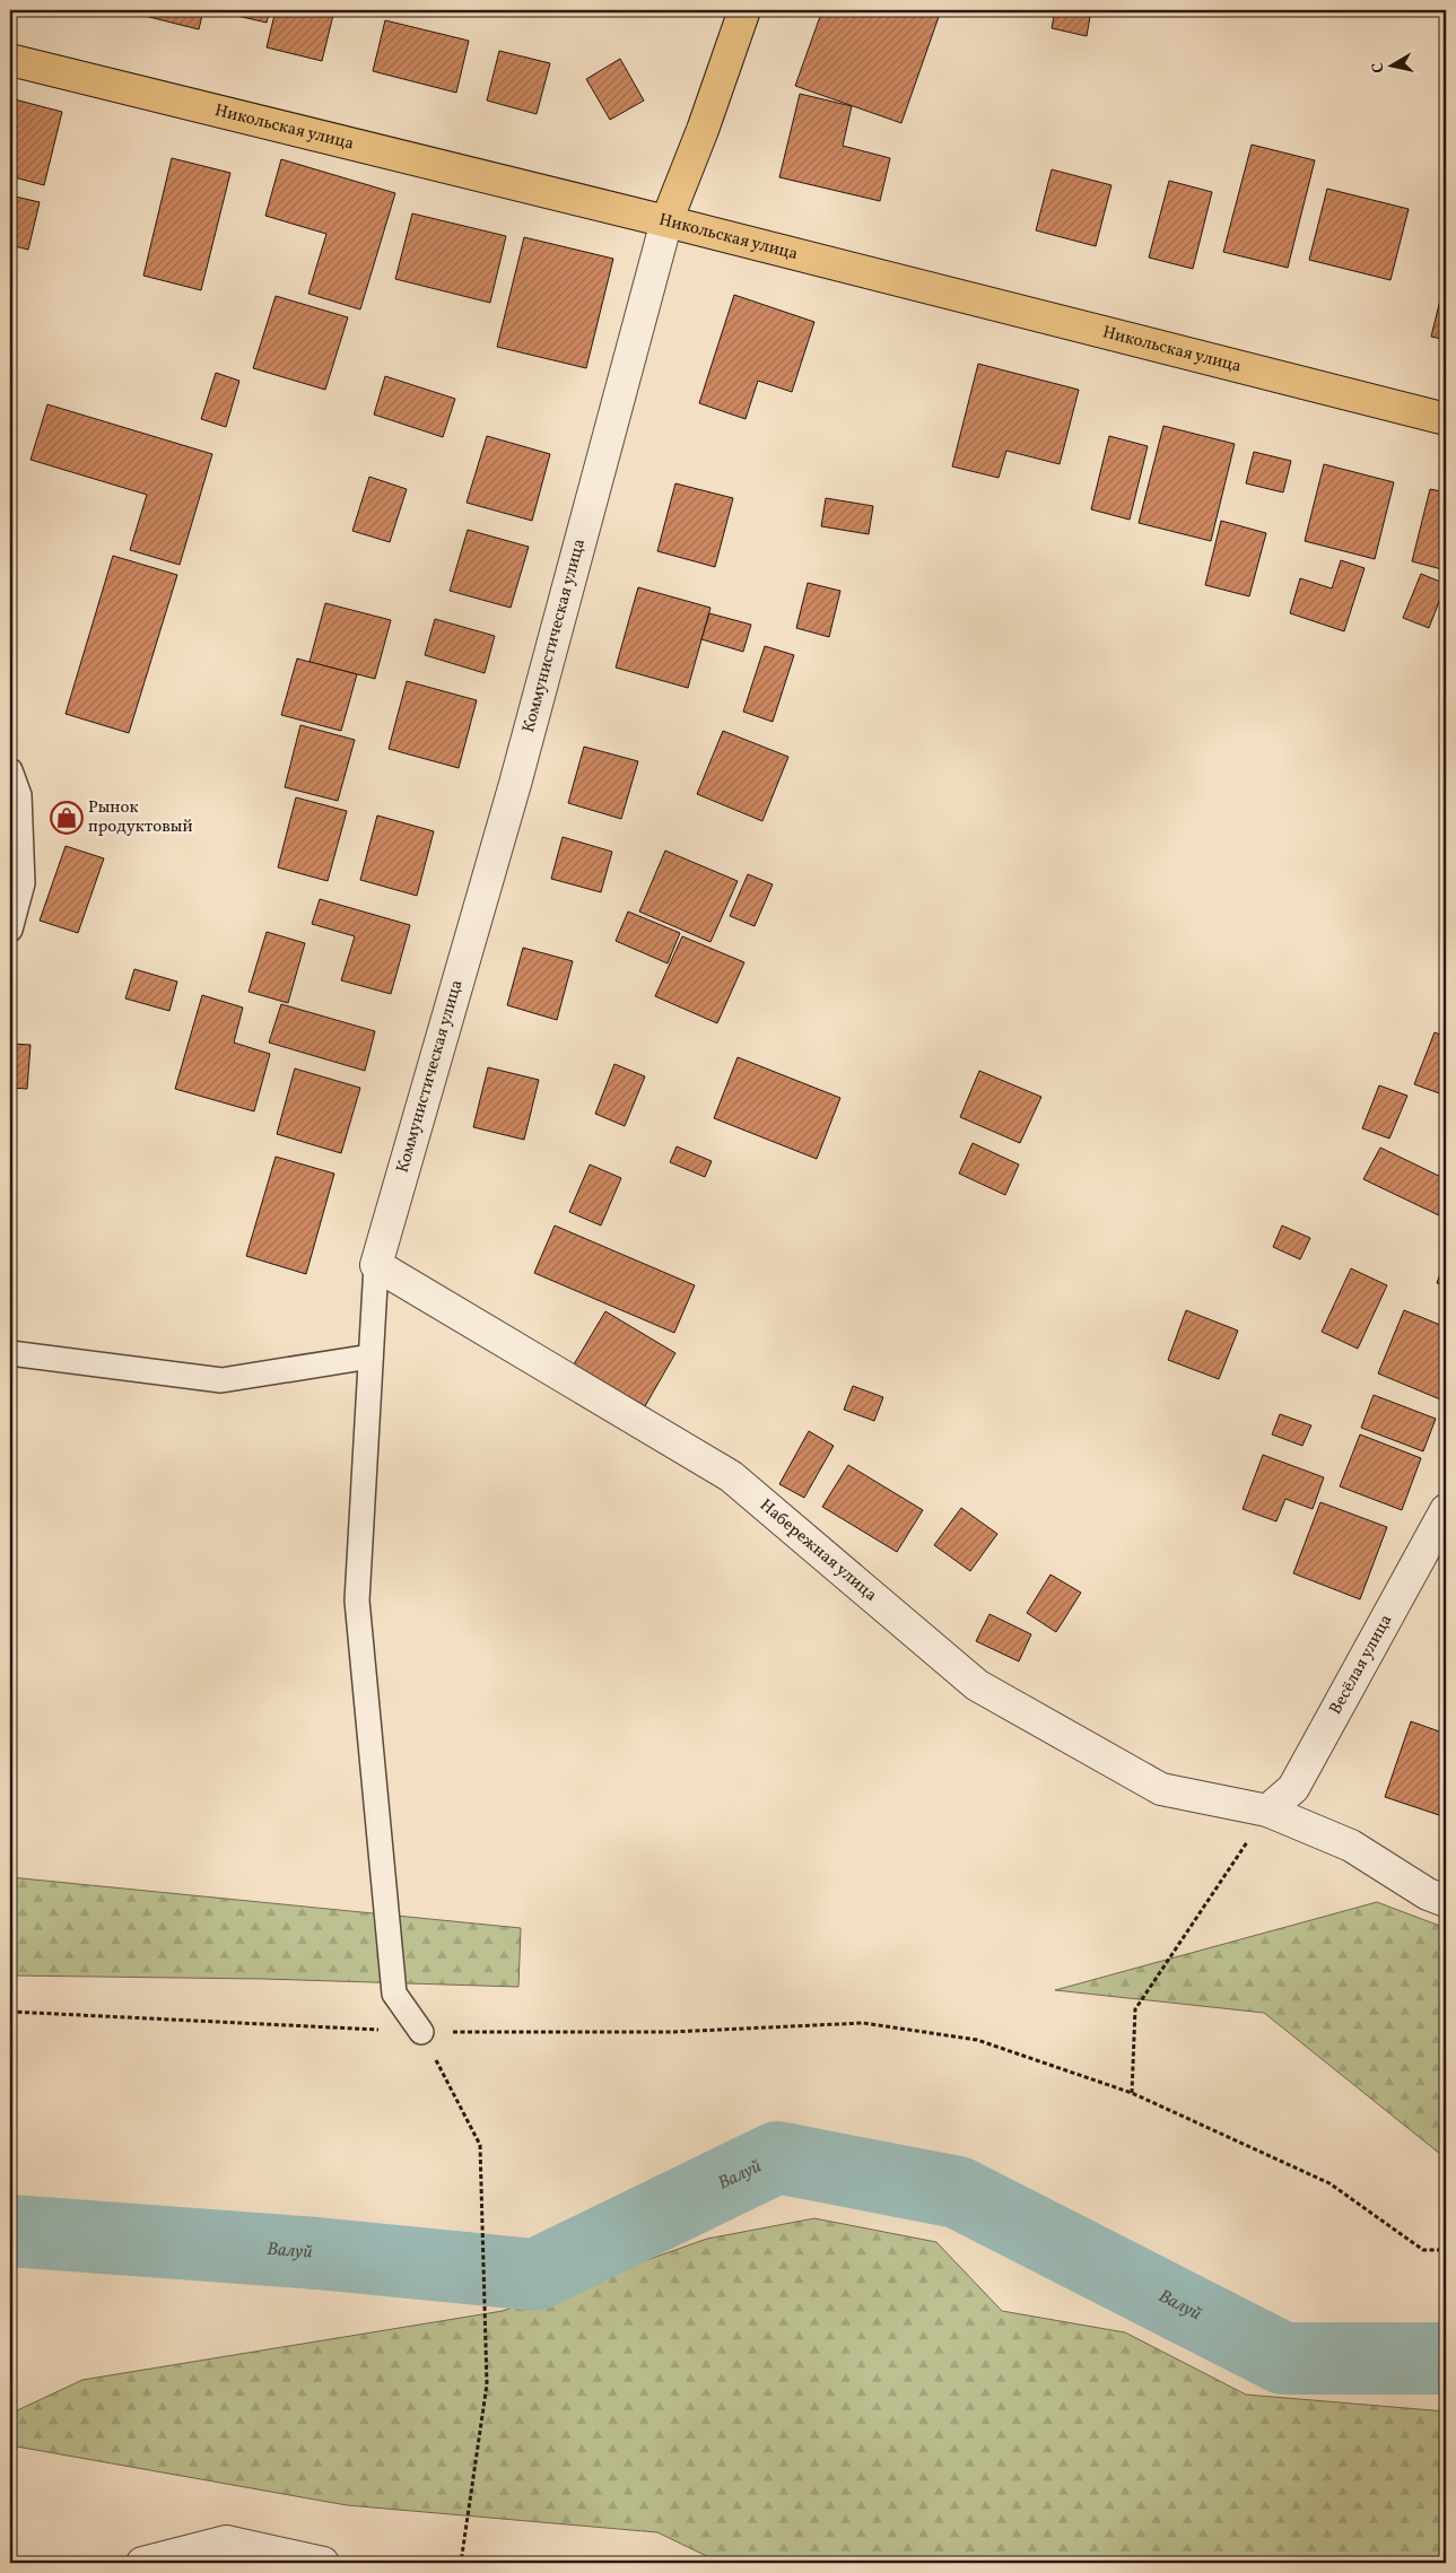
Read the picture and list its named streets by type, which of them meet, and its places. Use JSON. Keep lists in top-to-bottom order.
{
  "streets": {
    "main road": ["Никольская улица", "Коммунистическая улица"],
    "street": ["Набережная улица", "Весёлая улица"]
  },
  "crossings": [
    ["Никольская улица", "Коммунистическая улица"],
    ["Коммунистическая улица", "Набережная улица"],
    ["Набережная улица", "Весёлая улица"]
  ],
  "water": ["Валуй"],
  "places": {
    "shop": ["Рынок продуктовый"]
  },
  "north": "left"
}
